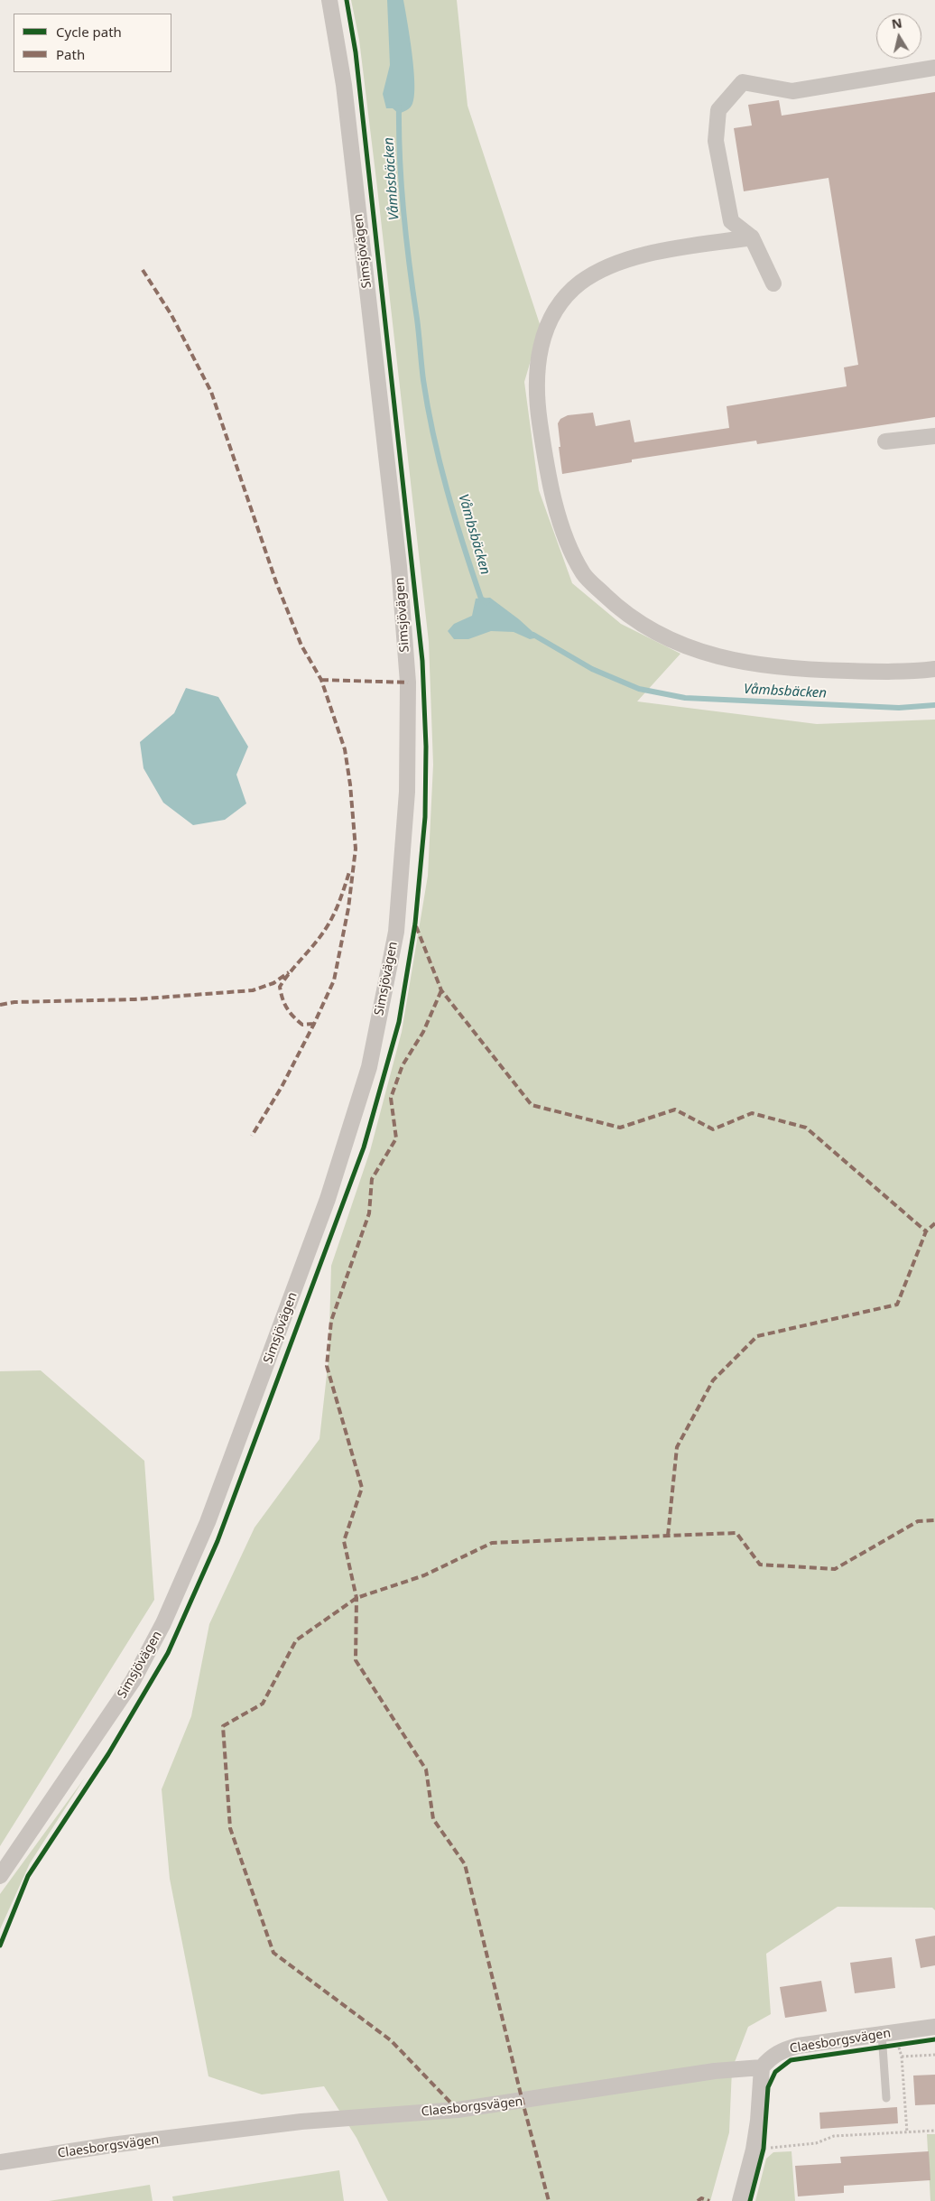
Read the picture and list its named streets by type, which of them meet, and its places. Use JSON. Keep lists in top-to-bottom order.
{
  "streets": {
    "street": ["Simsjövägen", "Claesborgsvägen"]
  },
  "water": ["Våmbsbäcken"],
  "legend": ["Cycle path", "Path"],
  "north": "top"
}
